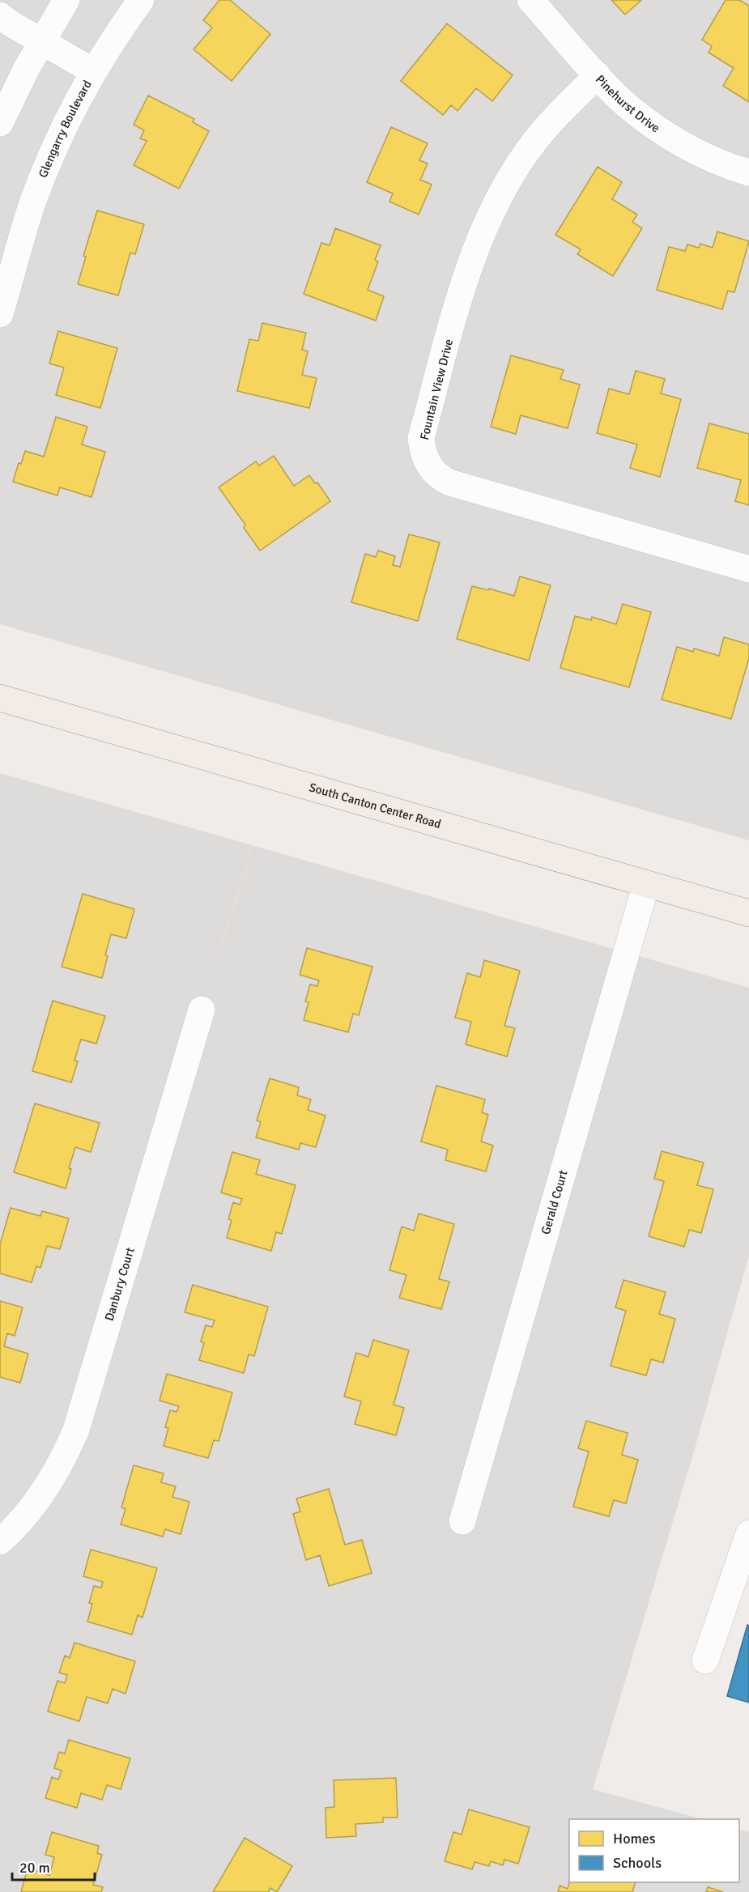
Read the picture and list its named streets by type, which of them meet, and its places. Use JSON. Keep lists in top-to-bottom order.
{
  "streets": {
    "main road": ["South Canton Center Road"],
    "street": [
      "Pinehurst Drive",
      "Glengarry Boulevard",
      "Fountain View Drive",
      "Gerald Court",
      "Danbury Court"
    ]
  },
  "crossings": [
    ["Pinehurst Drive", "Fountain View Drive"],
    ["South Canton Center Road", "Gerald Court"]
  ],
  "legend": ["Homes", "Schools"],
  "scale_bar": "20 m"
}
